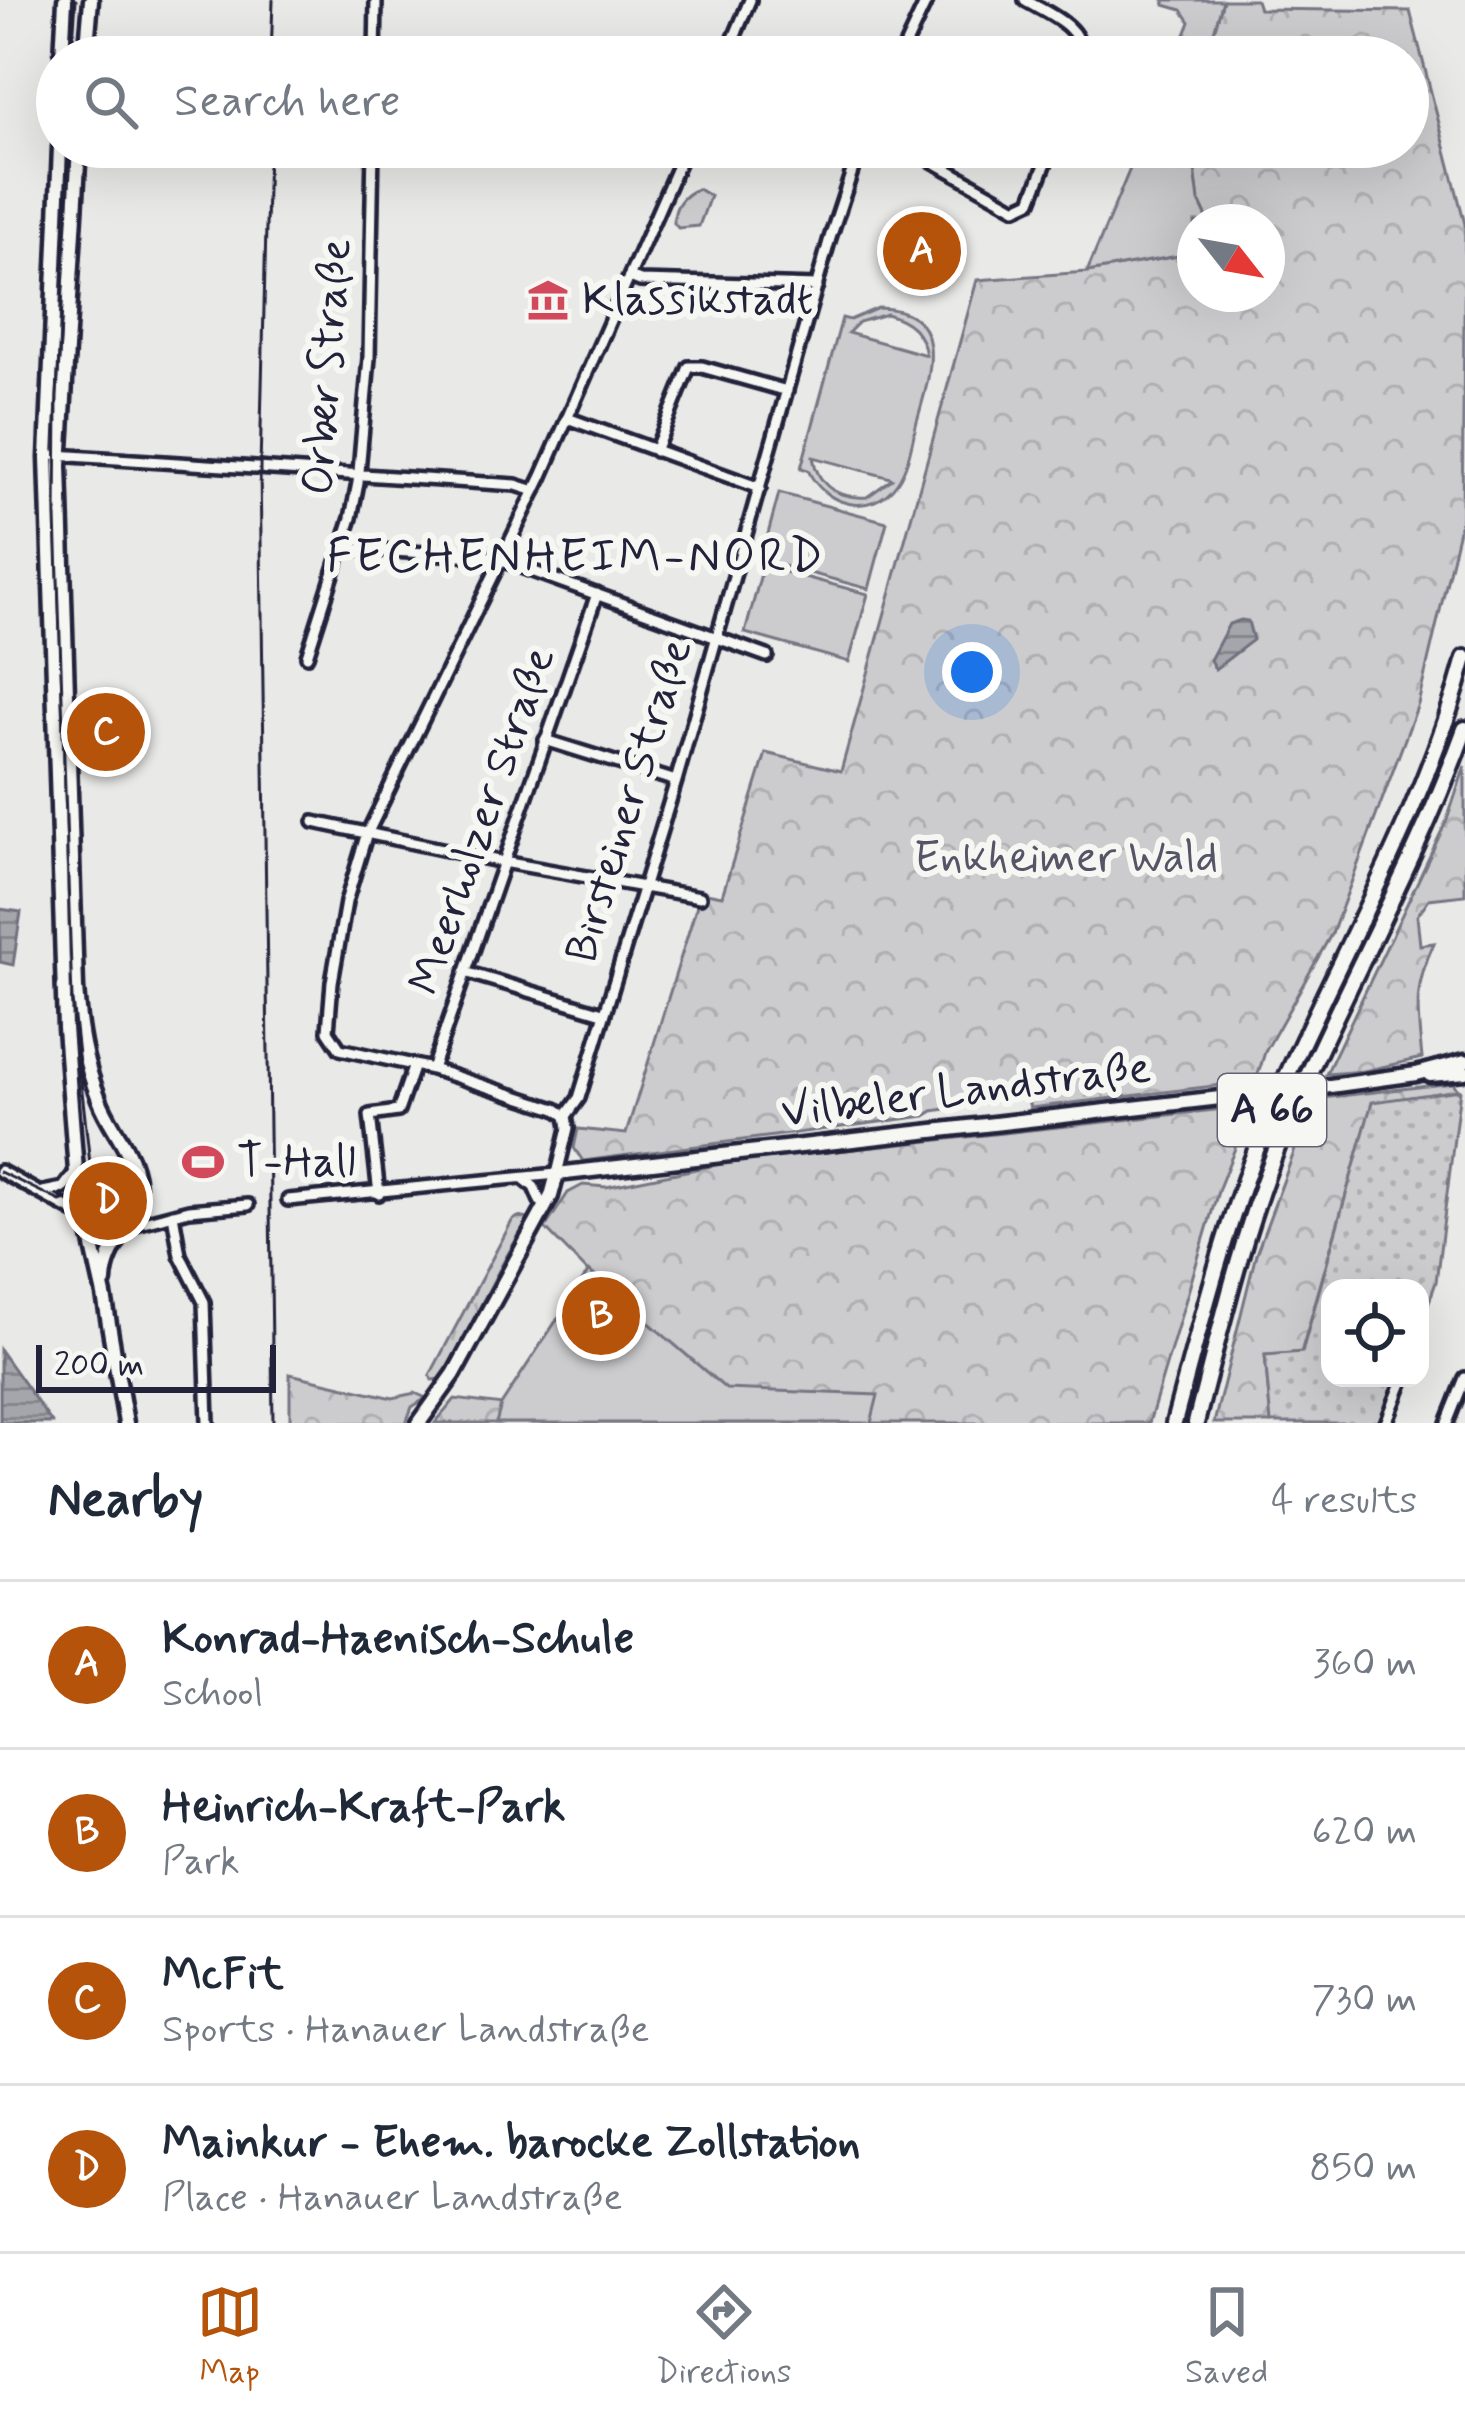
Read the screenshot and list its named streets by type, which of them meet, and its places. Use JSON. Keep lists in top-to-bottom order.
{
  "streets": {
    "highway": ["A 66"],
    "main road": ["Birsteiner Straße", "Vilbeler Landstraße"],
    "street": ["Orber Straße", "Meerholzer Straße"]
  },
  "crossings": [
    ["Birsteiner Straße", "Vilbeler Landstraße"]
  ],
  "districts": ["FECHENHEIM-NORD"],
  "parks": ["Enkheimer Wald"],
  "places": {
    "museum": ["Klassikstadt"],
    "sports": ["T-Hall"]
  },
  "scale_bar": "200 m",
  "north": "bottom right",
  "page": {
    "search": "Search here",
    "pins": [
      "A",
      "C",
      "D",
      "B"
    ],
    "scale": "200 m",
    "heading": ["Nearby", "4 results"],
    "list": [
      {
        "mark": "A",
        "name": "Konrad-Haenisch-Schule",
        "note": "School",
        "value": "360 m"
      },
      {
        "mark": "B",
        "name": "Heinrich-Kraft-Park",
        "note": "Park",
        "value": "620 m"
      },
      {
        "mark": "C",
        "name": "McFit",
        "note": "Sports · Hanauer Landstraße",
        "value": "730 m"
      },
      {
        "mark": "D",
        "name": "Mainkur - Ehem. barocke Zollstation",
        "note": "Place · Hanauer Landstraße",
        "value": "850 m"
      }
    ],
    "nav": ["Map", "Directions", "Saved"]
  }
}
